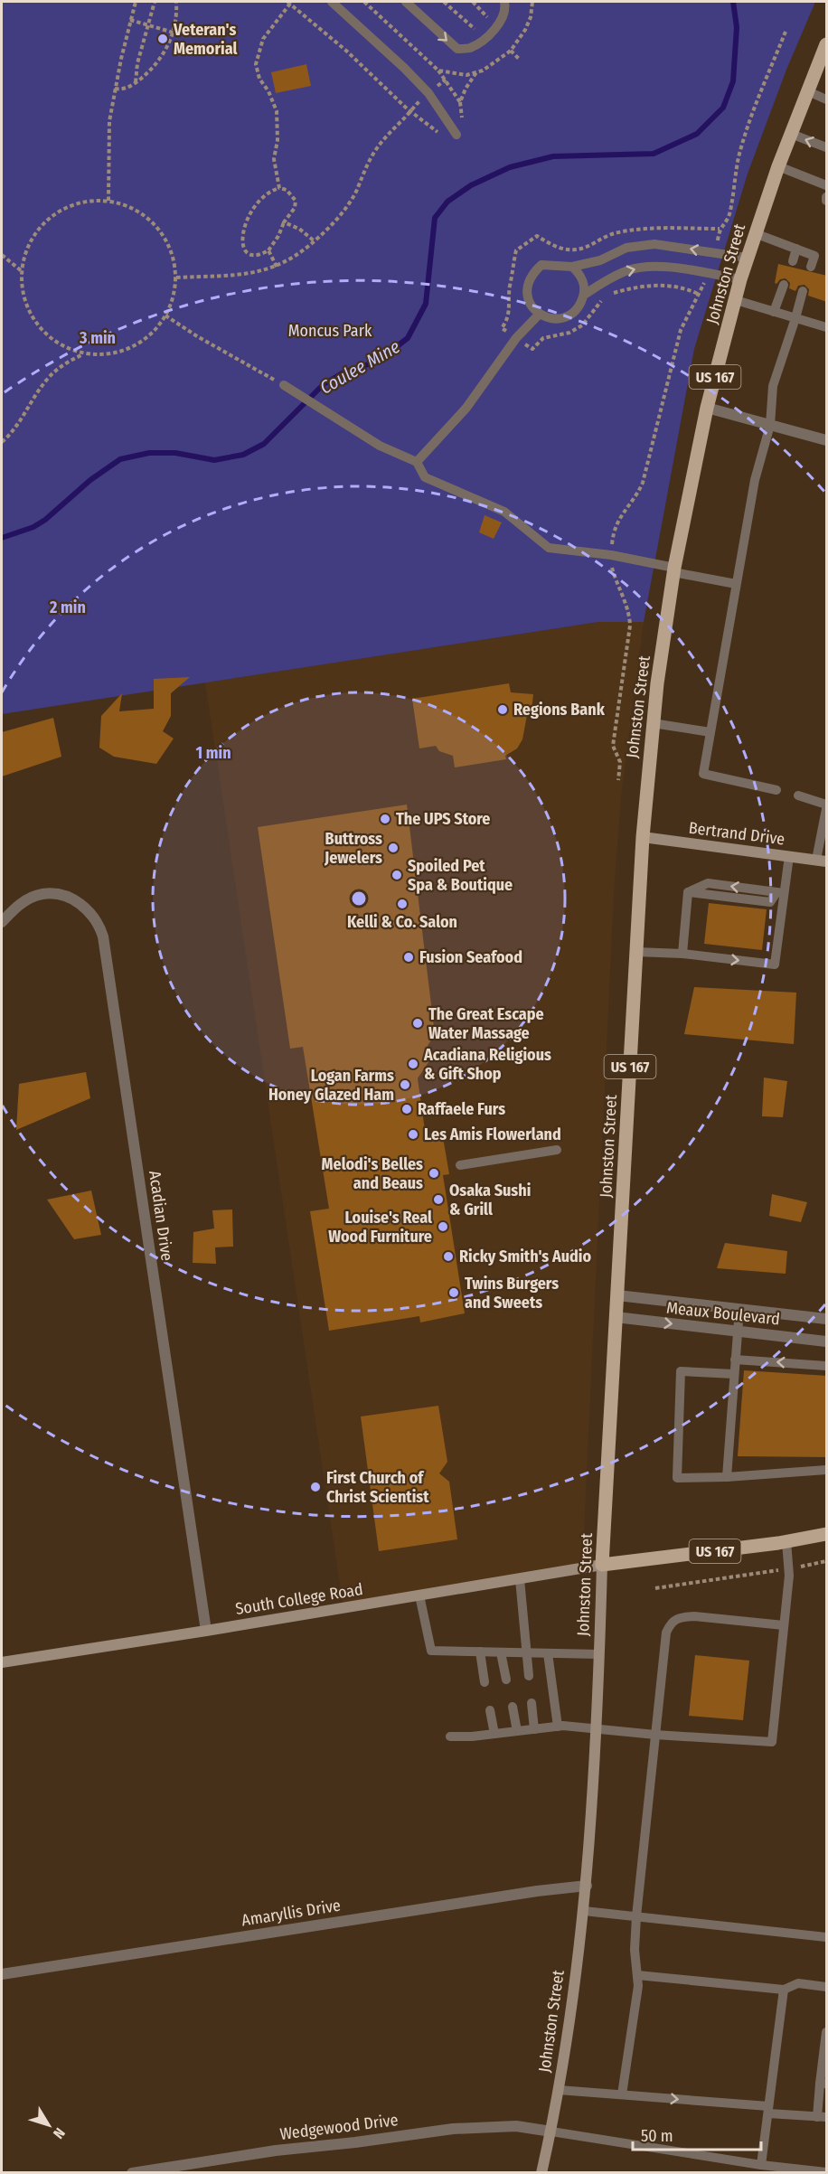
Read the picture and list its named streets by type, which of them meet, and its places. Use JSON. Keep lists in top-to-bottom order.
{
  "streets": {
    "main road": [
      "Johnston Street",
      "US 167",
      "Bertrand Drive",
      "South College Road"
    ],
    "street": [
      "Acadian Drive",
      "Meaux Boulevard",
      "Amaryllis Drive",
      "Wedgewood Drive"
    ]
  },
  "crossings": [
    ["Johnston Street", "US 167"],
    ["Johnston Street", "Bertrand Drive"],
    ["Johnston Street", "Meaux Boulevard"],
    ["Johnston Street", "South College Road"],
    ["Johnston Street", "Amaryllis Drive"],
    ["Johnston Street", "Wedgewood Drive"],
    ["US 167", "South College Road"],
    ["Acadian Drive", "South College Road"]
  ],
  "water": ["Coulee Mine"],
  "parks": ["Moncus Park"],
  "places": [
    "Veteran's Memorial",
    "Regions Bank",
    "The UPS Store",
    "Buttross Jewelers",
    "Spoiled Pet Spa & Boutique",
    "Kelli & Co. Salon",
    "Fusion Seafood",
    "The Great Escape Water Massage",
    "Acadiana Religious & Gift Shop",
    "Logan Farms Honey Glazed Ham",
    "Raffaele Furs",
    "Les Amis Flowerland",
    "Melodi's Belles and Beaus",
    "Osaka Sushi & Grill",
    "Louise's Real Wood Furniture",
    "Ricky Smith's Audio",
    "Twins Burgers and Sweets",
    "First Church of Christ Scientist"
  ],
  "scale_bar": "50 m",
  "north": "bottom right",
  "rings": ["3 min", "2 min", "1 min"]
}
